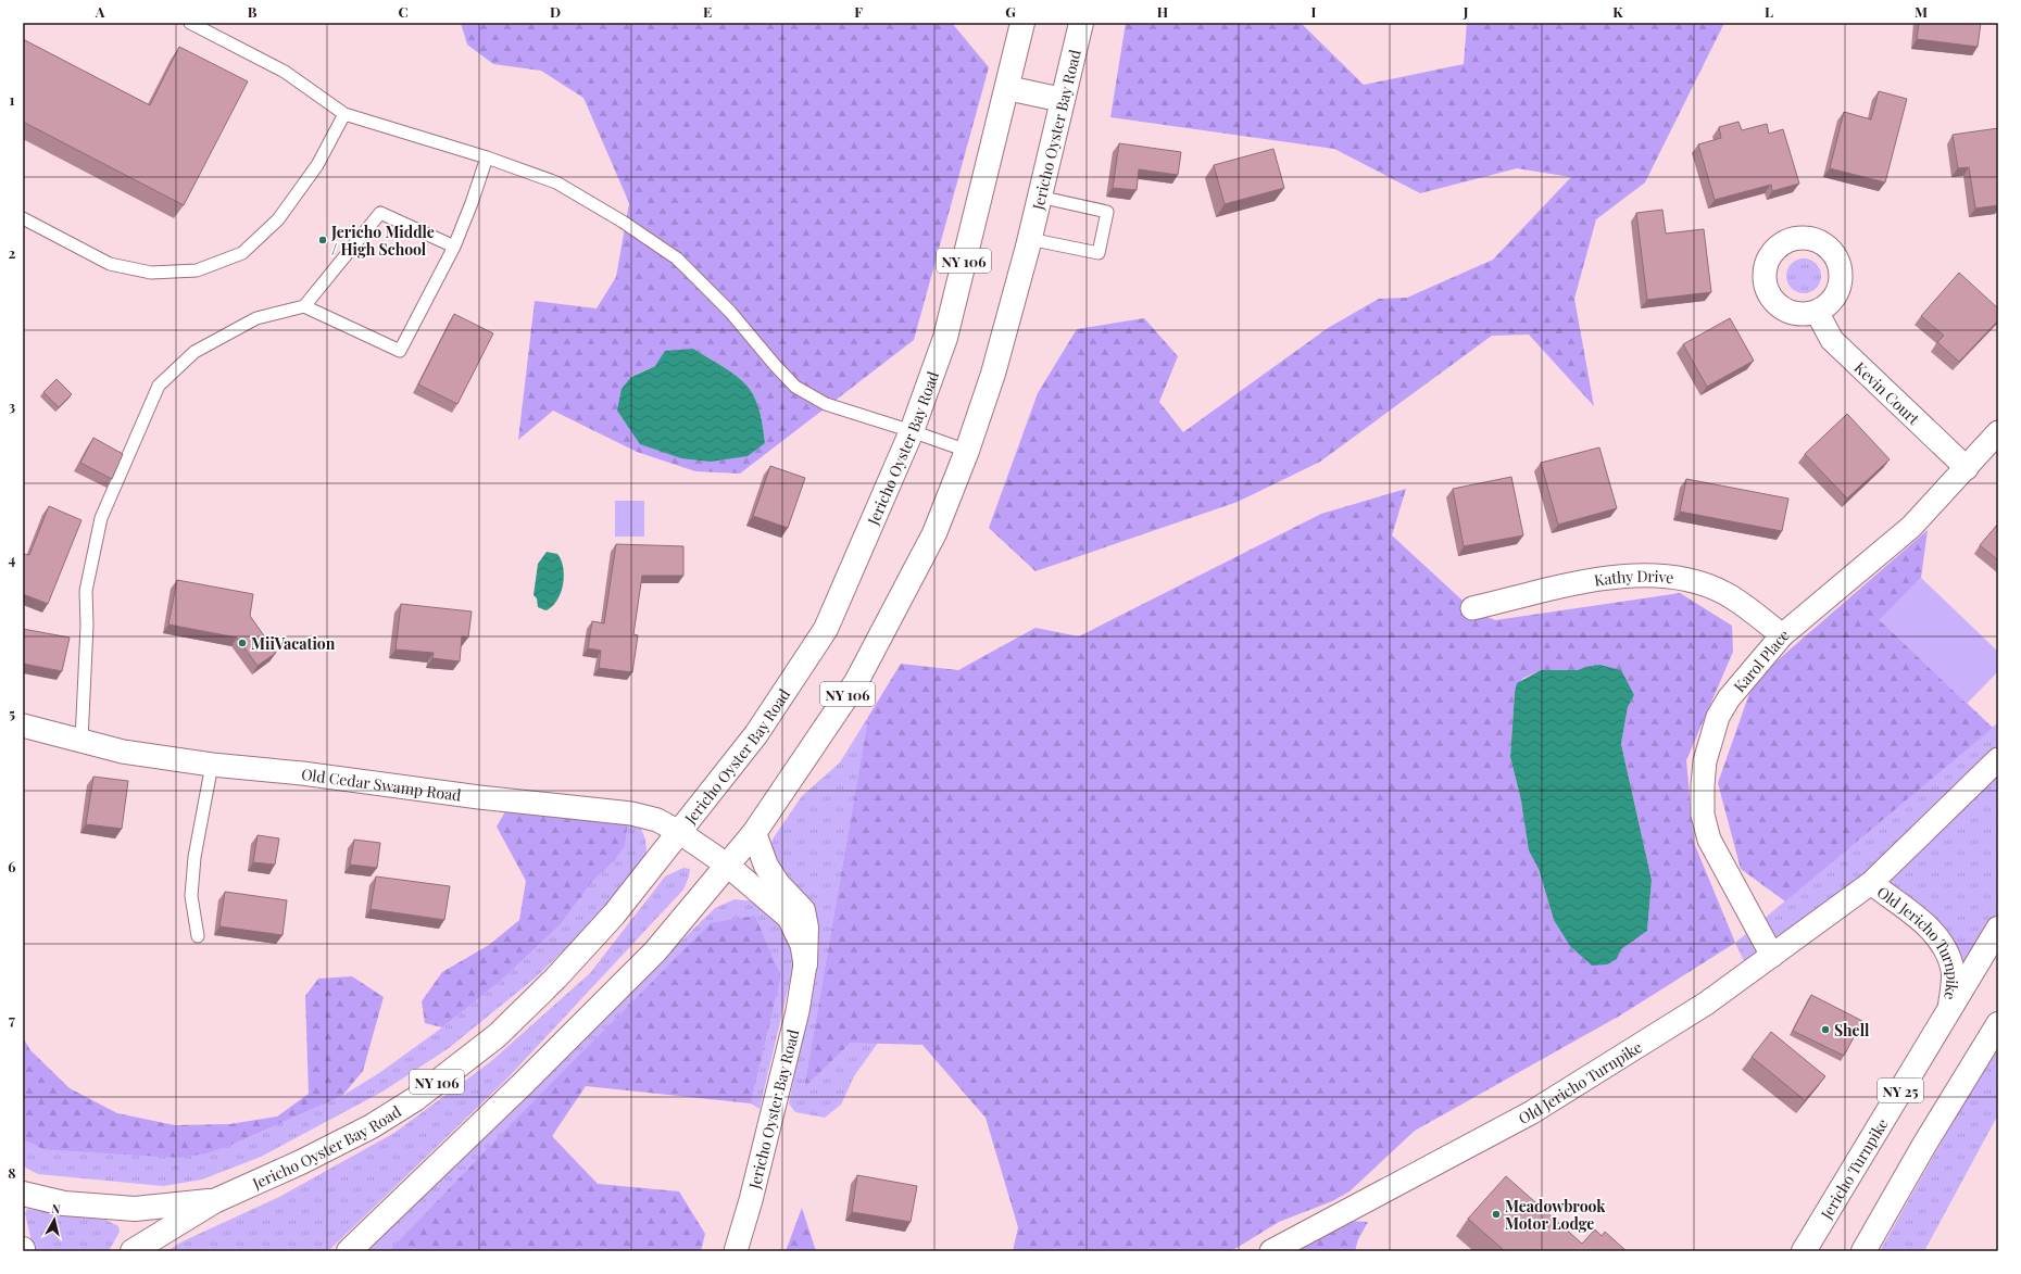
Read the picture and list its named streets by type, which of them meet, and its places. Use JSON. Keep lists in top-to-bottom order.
{
  "streets": {
    "main road": [
      "Jericho Oyster Bay Road",
      "NY 106",
      "NY 25",
      "Jericho Turnpike"
    ],
    "street": [
      "Kevin Court",
      "Kathy Drive",
      "Karol Place",
      "Old Cedar Swamp Road",
      "Old Jericho Turnpike"
    ]
  },
  "crossings": [
    ["Jericho Oyster Bay Road", "Old Cedar Swamp Road"],
    ["Kevin Court", "Karol Place"],
    ["Kathy Drive", "Karol Place"],
    ["Karol Place", "Old Jericho Turnpike"],
    ["Old Jericho Turnpike", "Jericho Turnpike"]
  ],
  "places": [
    "Jericho Middle / High School",
    "MiiVacation",
    "Shell",
    "Meadowbrook Motor Lodge"
  ],
  "north": "top",
  "grid": {
    "columns": [
      "A",
      "B",
      "C",
      "D",
      "E",
      "F",
      "G",
      "H",
      "I",
      "J",
      "K",
      "L",
      "M"
    ],
    "rows": [
      "1",
      "2",
      "3",
      "4",
      "5",
      "6",
      "7",
      "8"
    ]
  }
}
